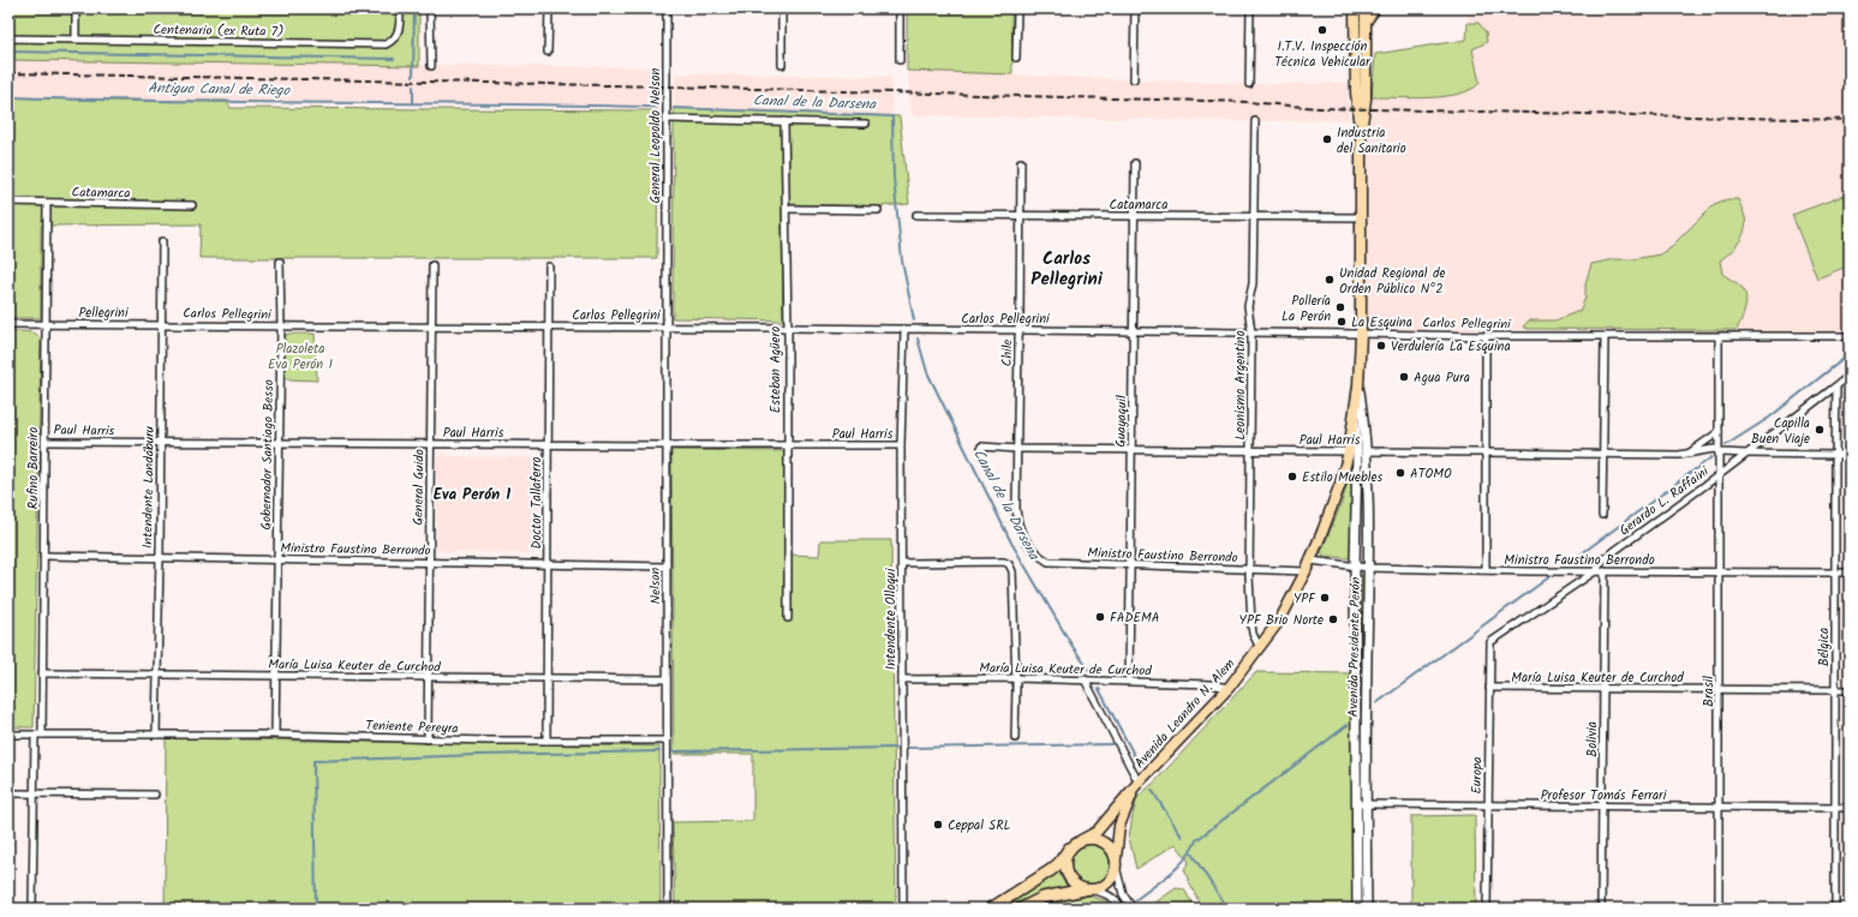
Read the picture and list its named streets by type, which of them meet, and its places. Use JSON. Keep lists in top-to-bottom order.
{
  "streets": {
    "main road": ["Avenida Presidente Perón", "Avenida Leandro N. Alem"],
    "street": [
      "Centenario (ex Ruta 7)",
      "General Leopoldo Nelson",
      "Catamarca",
      "Pellegrini",
      "Carlos Pellegrini",
      "Chile",
      "Esteban Agüero",
      "Leonismo Argentino",
      "Guayaquil",
      "Paul Harris",
      "Gobernador Santiago Besso",
      "Rufino Barreiro",
      "Intendente Landáburu",
      "General Guido",
      "Gerardo L. Raffaini",
      "Doctor Tallaferro",
      "Ministro Faustino Berrondo",
      "Nelson",
      "Intendente Olloqui",
      "Bélgica",
      "María Luisa Keuter de Curchod",
      "Brasil",
      "Teniente Pereyra",
      "Bolivia",
      "Europa",
      "Profesor Tomás Ferrari"
    ]
  },
  "crossings": [
    ["General Leopoldo Nelson", "Nelson"],
    ["Catamarca", "Chile"],
    ["Catamarca", "Leonismo Argentino"],
    ["Catamarca", "Guayaquil"],
    ["Catamarca", "Rufino Barreiro"],
    ["Catamarca", "Avenida Presidente Perón"],
    ["Pellegrini", "Carlos Pellegrini"],
    ["Pellegrini", "Rufino Barreiro"],
    ["Pellegrini", "Intendente Landáburu"],
    ["Carlos Pellegrini", "Chile"],
    ["Carlos Pellegrini", "Esteban Agüero"],
    ["Carlos Pellegrini", "Leonismo Argentino"],
    ["Carlos Pellegrini", "Guayaquil"],
    ["Carlos Pellegrini", "Gobernador Santiago Besso"],
    ["Carlos Pellegrini", "Intendente Landáburu"],
    ["Carlos Pellegrini", "General Guido"],
    ["Carlos Pellegrini", "Doctor Tallaferro"],
    ["Carlos Pellegrini", "Nelson"],
    ["Carlos Pellegrini", "Intendente Olloqui"],
    ["Carlos Pellegrini", "Avenida Presidente Perón"],
    ["Carlos Pellegrini", "Brasil"],
    ["Chile", "Paul Harris"],
    ["Chile", "Ministro Faustino Berrondo"],
    ["Esteban Agüero", "Paul Harris"],
    ["Leonismo Argentino", "Paul Harris"],
    ["Leonismo Argentino", "Ministro Faustino Berrondo"],
    ["Leonismo Argentino", "Avenida Leandro N. Alem"],
    ["Guayaquil", "Paul Harris"],
    ["Guayaquil", "Ministro Faustino Berrondo"],
    ["Guayaquil", "María Luisa Keuter de Curchod"],
    ["Paul Harris", "Gobernador Santiago Besso"],
    ["Paul Harris", "Rufino Barreiro"],
    ["Paul Harris", "Intendente Landáburu"],
    ["Paul Harris", "General Guido"],
    ["Paul Harris", "Gerardo L. Raffaini"],
    ["Paul Harris", "Doctor Tallaferro"],
    ["Paul Harris", "Nelson"],
    ["Paul Harris", "Intendente Olloqui"],
    ["Paul Harris", "Avenida Presidente Perón"],
    ["Paul Harris", "Brasil"],
    ["Paul Harris", "Avenida Leandro N. Alem"],
    ["Gobernador Santiago Besso", "Ministro Faustino Berrondo"],
    ["Gobernador Santiago Besso", "María Luisa Keuter de Curchod"],
    ["Gobernador Santiago Besso", "Teniente Pereyra"],
    ["Rufino Barreiro", "Ministro Faustino Berrondo"],
    ["Rufino Barreiro", "María Luisa Keuter de Curchod"],
    ["Rufino Barreiro", "Teniente Pereyra"],
    ["Intendente Landáburu", "Ministro Faustino Berrondo"],
    ["Intendente Landáburu", "María Luisa Keuter de Curchod"],
    ["Intendente Landáburu", "Teniente Pereyra"],
    ["General Guido", "Ministro Faustino Berrondo"],
    ["General Guido", "María Luisa Keuter de Curchod"],
    ["General Guido", "Teniente Pereyra"],
    ["Gerardo L. Raffaini", "Ministro Faustino Berrondo"],
    ["Gerardo L. Raffaini", "Bélgica"],
    ["Gerardo L. Raffaini", "Brasil"],
    ["Gerardo L. Raffaini", "Europa"],
    ["Doctor Tallaferro", "Ministro Faustino Berrondo"],
    ["Doctor Tallaferro", "María Luisa Keuter de Curchod"],
    ["Doctor Tallaferro", "Teniente Pereyra"],
    ["Ministro Faustino Berrondo", "Nelson"],
    ["Ministro Faustino Berrondo", "Avenida Presidente Perón"],
    ["Ministro Faustino Berrondo", "Bélgica"],
    ["Ministro Faustino Berrondo", "Brasil"],
    ["Ministro Faustino Berrondo", "Avenida Leandro N. Alem"],
    ["Ministro Faustino Berrondo", "Bolivia"],
    ["Nelson", "María Luisa Keuter de Curchod"],
    ["Nelson", "Teniente Pereyra"],
    ["Intendente Olloqui", "María Luisa Keuter de Curchod"],
    ["Avenida Presidente Perón", "Avenida Leandro N. Alem"],
    ["Avenida Presidente Perón", "Profesor Tomás Ferrari"],
    ["Bélgica", "María Luisa Keuter de Curchod"],
    ["Bélgica", "Profesor Tomás Ferrari"],
    ["María Luisa Keuter de Curchod", "Brasil"],
    ["María Luisa Keuter de Curchod", "Avenida Leandro N. Alem"],
    ["María Luisa Keuter de Curchod", "Bolivia"],
    ["María Luisa Keuter de Curchod", "Europa"],
    ["Brasil", "Profesor Tomás Ferrari"],
    ["Bolivia", "Profesor Tomás Ferrari"],
    ["Europa", "Profesor Tomás Ferrari"]
  ],
  "districts": ["Carlos Pellegrini", "Eva Perón 1"],
  "water": ["Antiguo Canal de Riego", "Canal de la Darsena"],
  "parks": ["Plazoleta Eva Perón I"],
  "places": [
    "I.T.V. Inspección Técnica Vehicular",
    "Industria del Sanitario",
    "Unidad Regional de Orden Público Nº2",
    "Pollería La Perón",
    "La Esquina",
    "Verdulería La Esquina",
    "Agua Pura",
    "Capilla Buen Viaje",
    "ATOMO",
    "Estilo Muebles",
    "YPF",
    "FADEMA",
    "YPF Brio Norte",
    "Ceppal SRL"
  ]
}
